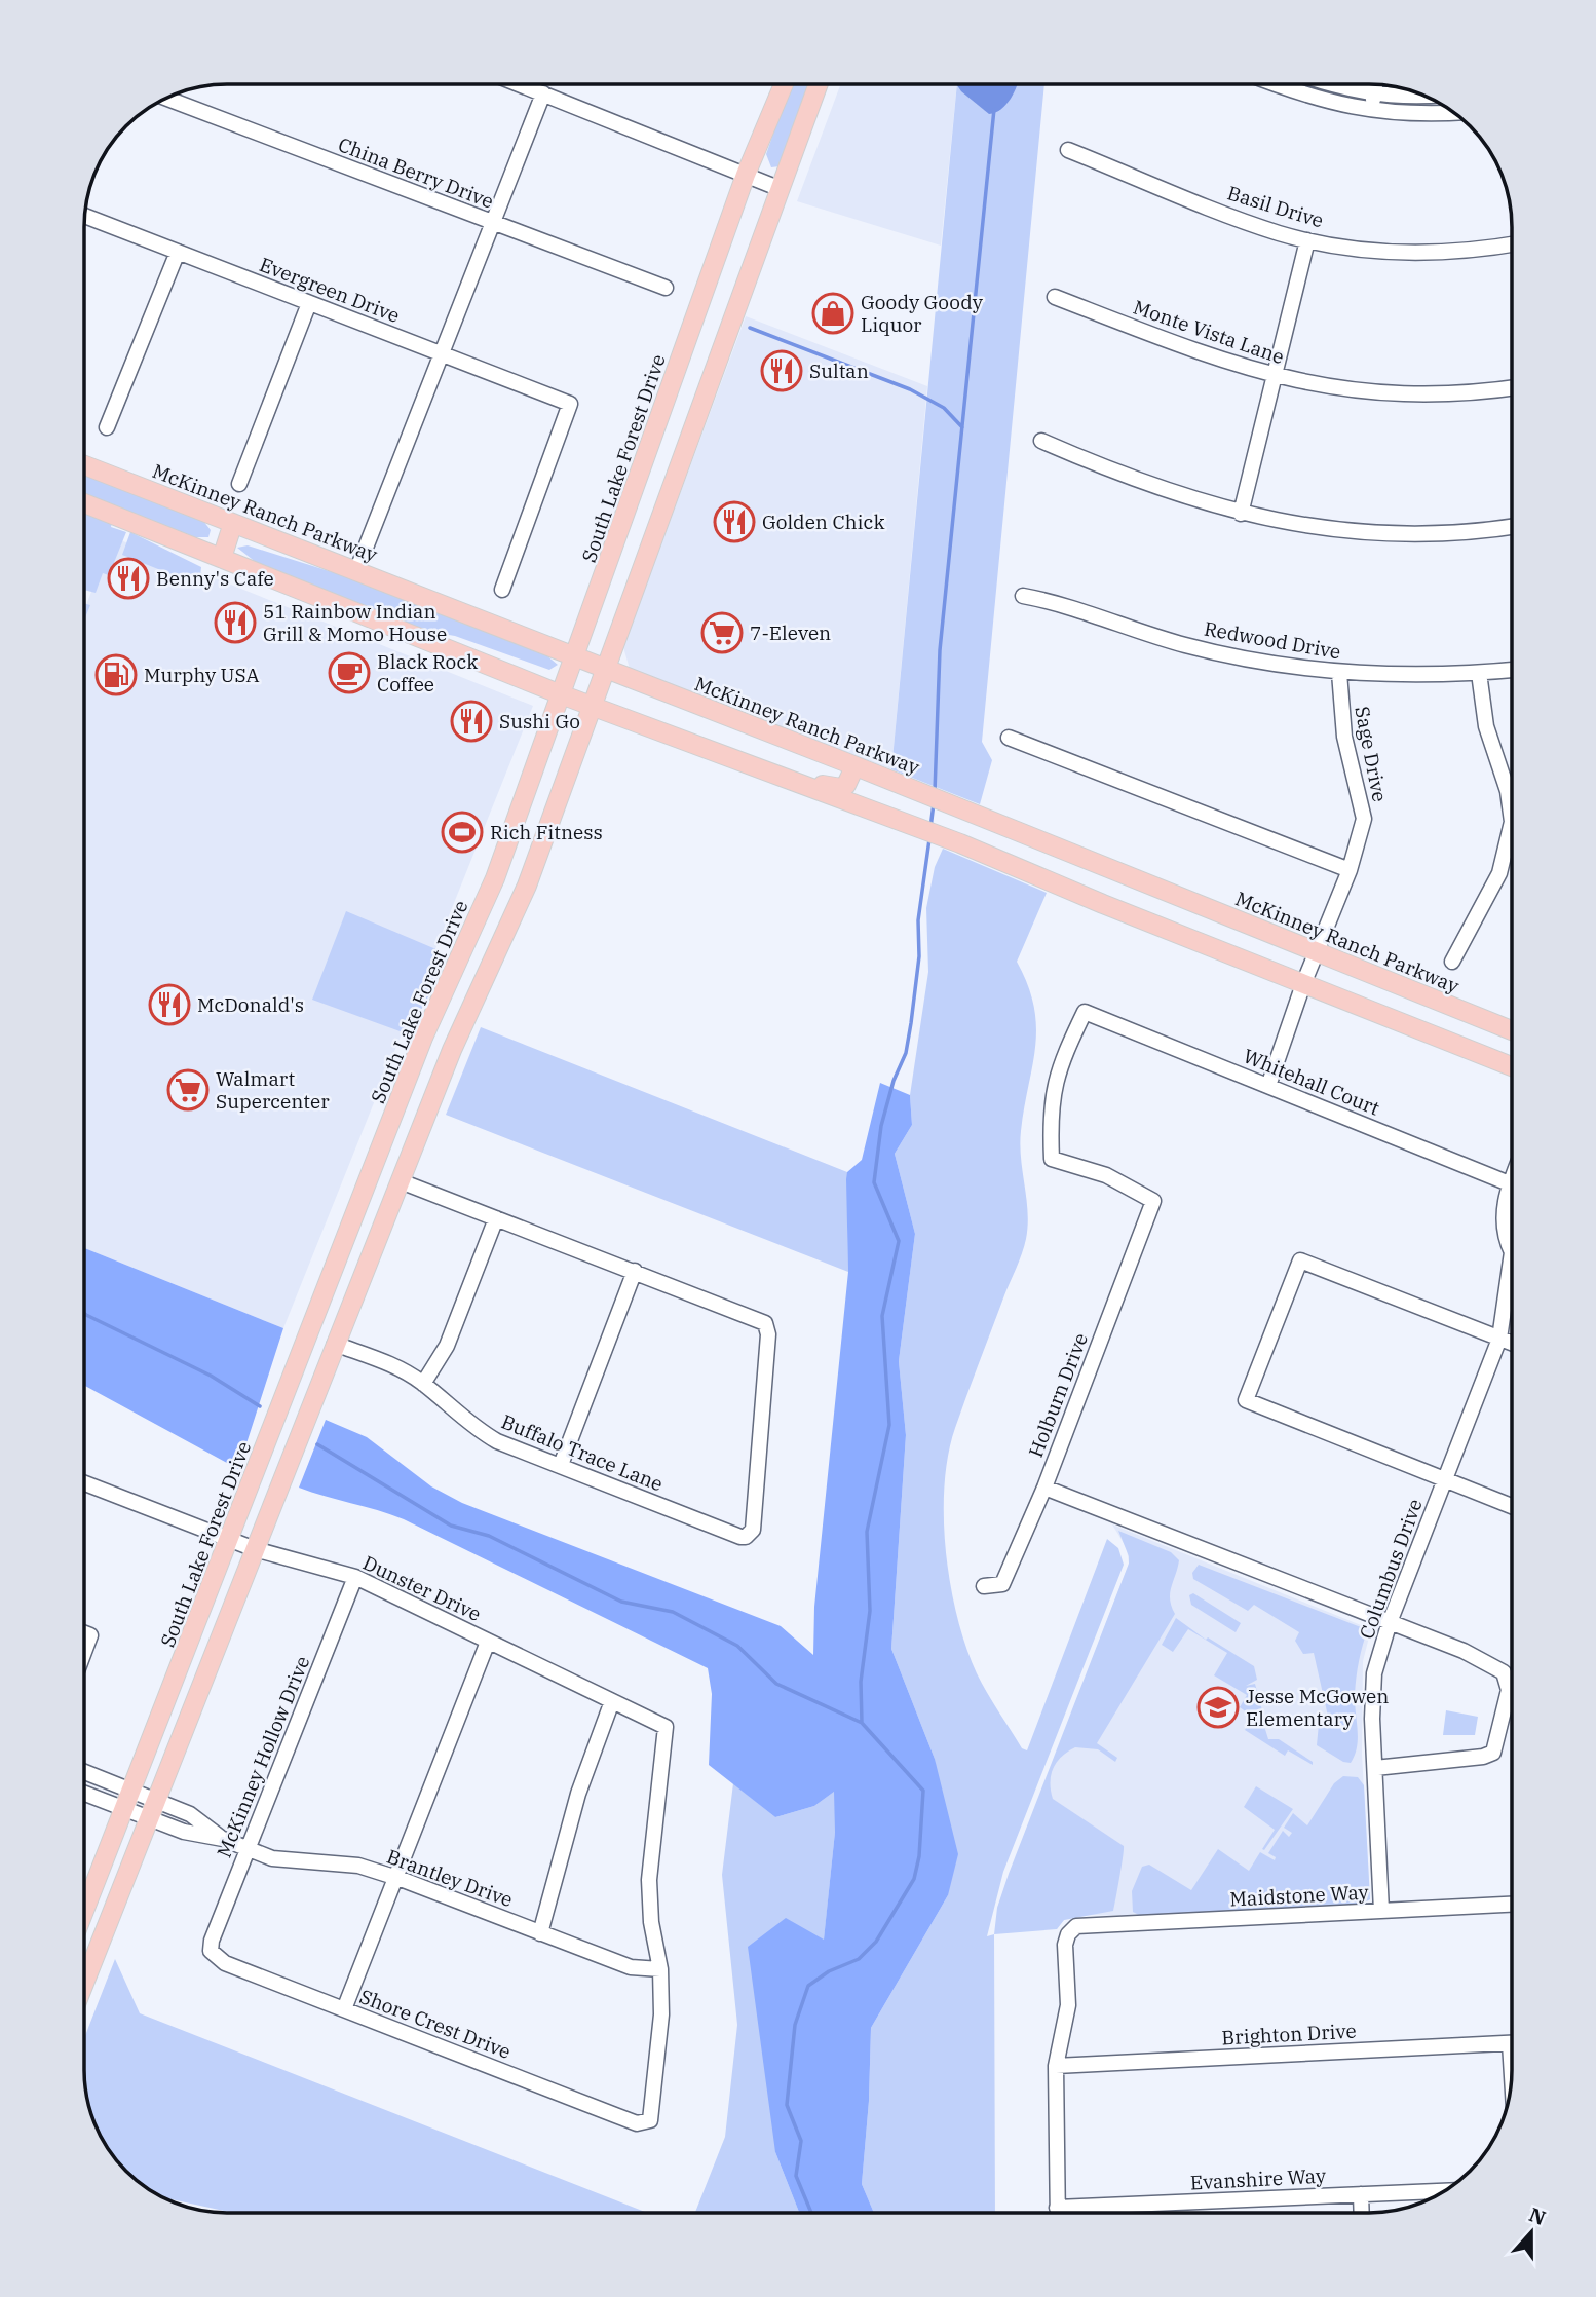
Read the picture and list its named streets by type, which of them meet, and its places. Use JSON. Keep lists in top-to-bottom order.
{
  "streets": {
    "main road": ["South Lake Forest Drive", "McKinney Ranch Parkway"],
    "street": [
      "China Berry Drive",
      "Basil Drive",
      "Evergreen Drive",
      "Monte Vista Lane",
      "Redwood Drive",
      "Sage Drive",
      "Whitehall Court",
      "Holburn Drive",
      "Buffalo Trace Lane",
      "Columbus Drive",
      "Dunster Drive",
      "McKinney Hollow Drive",
      "Brantley Drive",
      "Maidstone Way",
      "Shore Crest Drive",
      "Brighton Drive",
      "Evanshire Way"
    ]
  },
  "crossings": [
    ["South Lake Forest Drive", "McKinney Ranch Parkway"],
    ["South Lake Forest Drive", "Dunster Drive"],
    ["South Lake Forest Drive", "Brantley Drive"],
    ["McKinney Ranch Parkway", "Sage Drive"],
    ["Redwood Drive", "Sage Drive"],
    ["Sage Drive", "Whitehall Court"],
    ["Whitehall Court", "Holburn Drive"],
    ["Whitehall Court", "Columbus Drive"],
    ["Columbus Drive", "Maidstone Way"],
    ["Dunster Drive", "McKinney Hollow Drive"],
    ["Dunster Drive", "Brantley Drive"],
    ["Dunster Drive", "Shore Crest Drive"],
    ["McKinney Hollow Drive", "Brantley Drive"],
    ["McKinney Hollow Drive", "Shore Crest Drive"],
    ["Brantley Drive", "Shore Crest Drive"],
    ["Maidstone Way", "Brighton Drive"]
  ],
  "places": {
    "shop": ["Goody Goody Liquor"],
    "restaurant": [
      "Sultan",
      "Golden Chick",
      "Benny's Cafe",
      "51 Rainbow Indian Grill & Momo House",
      "Sushi Go",
      "McDonald's"
    ],
    "supermarket": ["7-Eleven", "Walmart Supercenter"],
    "cafe": ["Black Rock Coffee"],
    "fuel station": ["Murphy USA"],
    "sports": ["Rich Fitness"],
    "school or university": ["Jesse McGowen Elementary"]
  },
  "north": "top"
}
